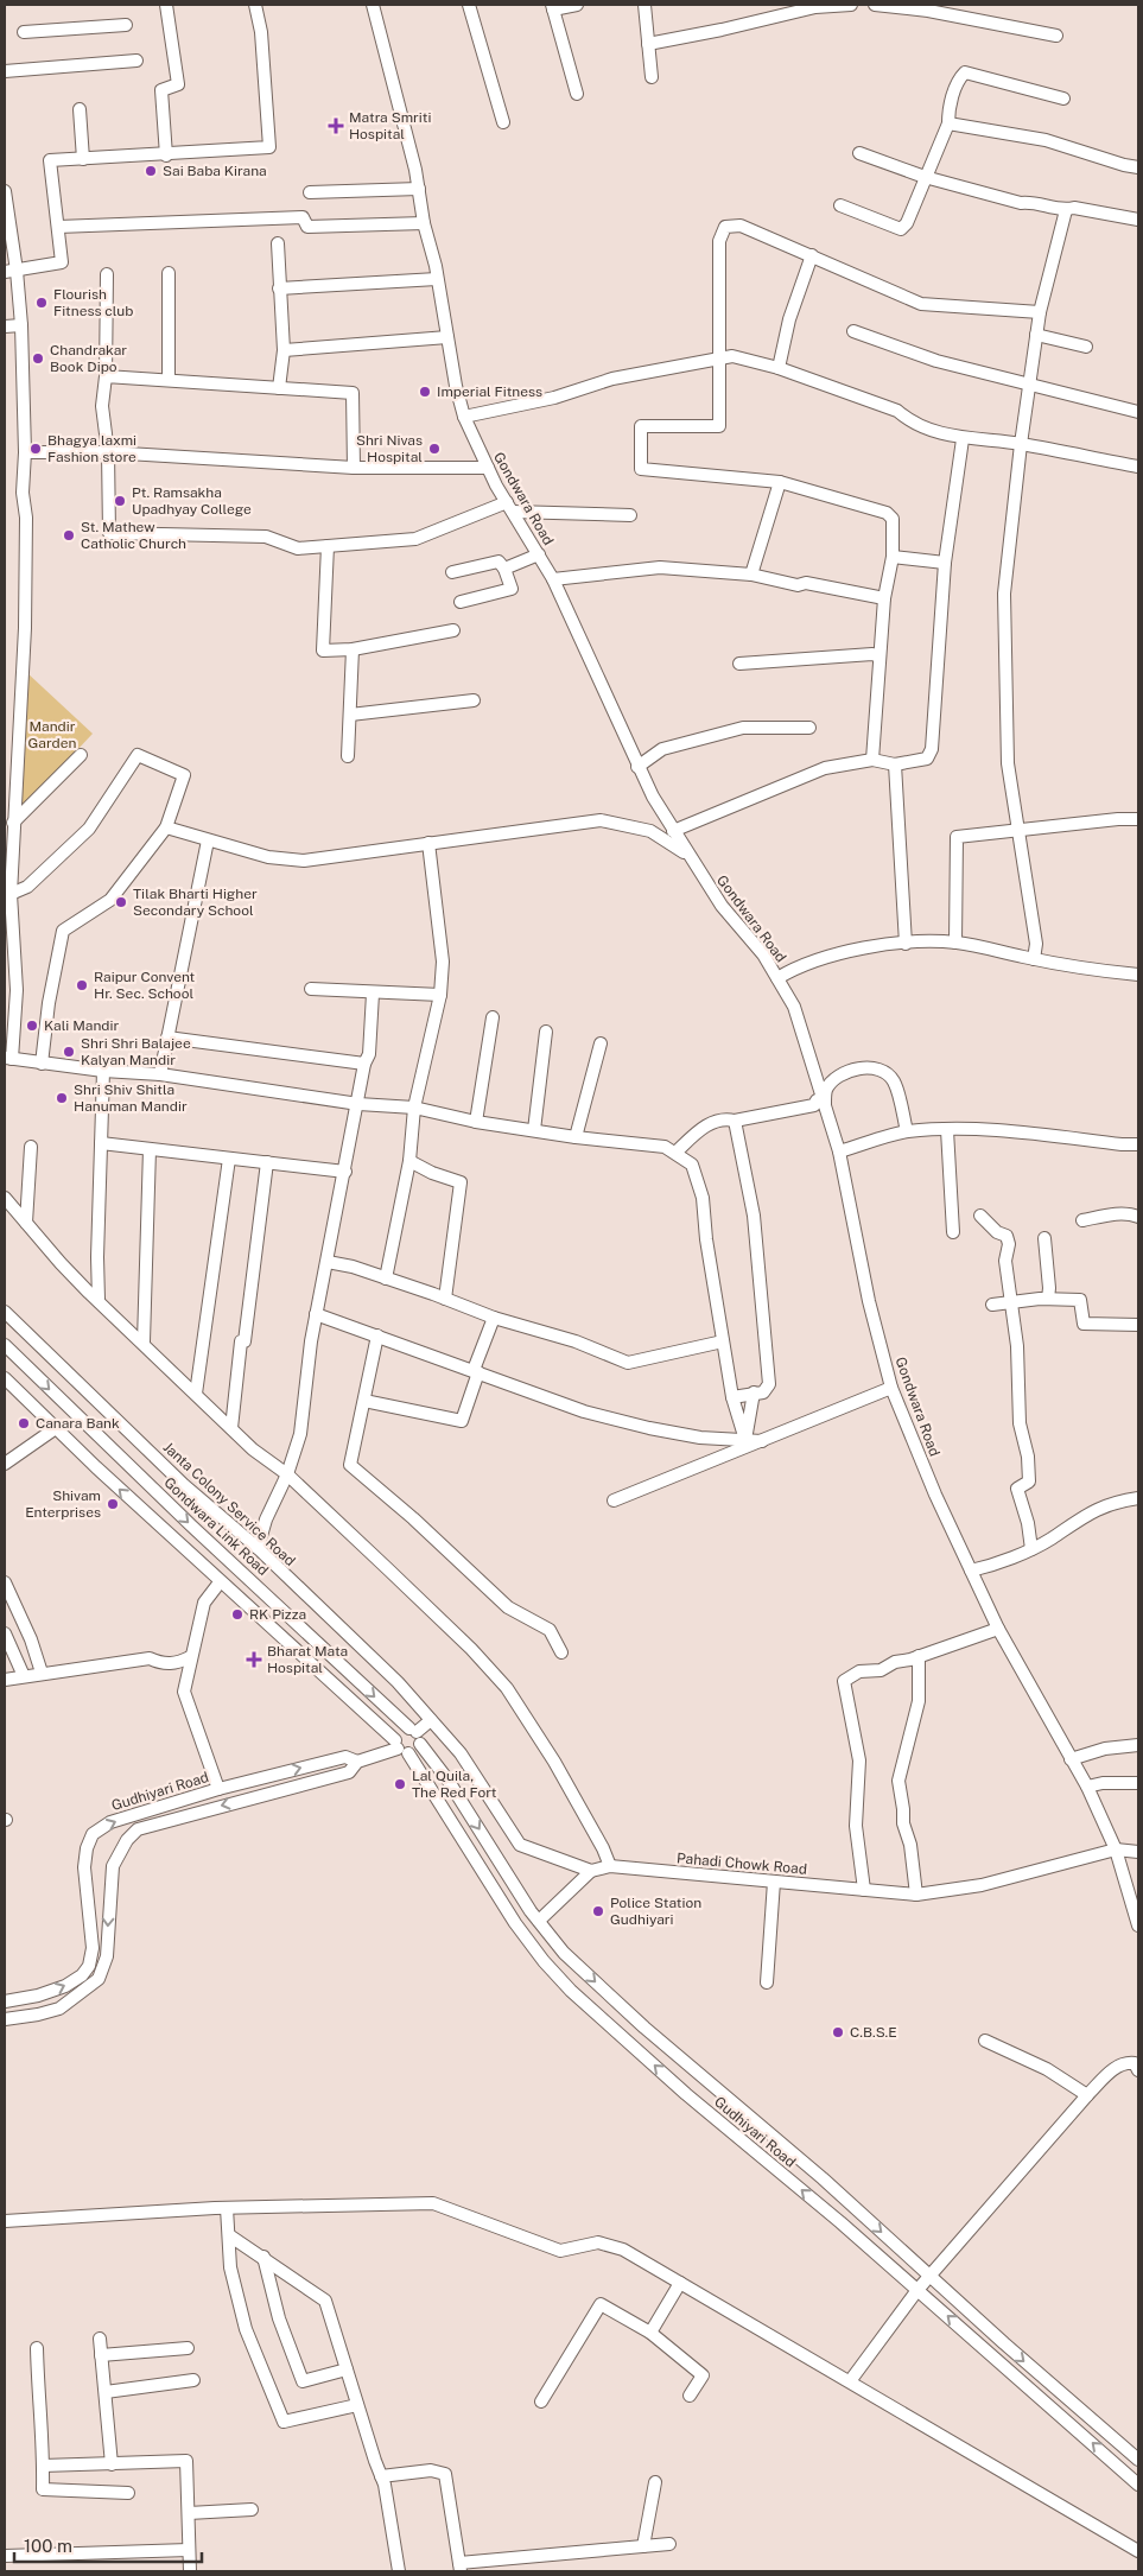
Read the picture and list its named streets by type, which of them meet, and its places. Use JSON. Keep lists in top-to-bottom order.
{
  "streets": {
    "street": [
      "Gondwara Road",
      "Janta Colony Service Road",
      "Gondwara Link Road",
      "Gudhiyari Road",
      "Pahadi Chowk Road"
    ]
  },
  "crossings": [
    ["Gondwara Road", "Pahadi Chowk Road"],
    ["Gondwara Link Road", "Gudhiyari Road"]
  ],
  "parks": ["Mandir Garden"],
  "places": {
    "health": ["Matra Smriti Hospital", "Bharat Mata Hospital"],
    "other": [
      "Sai Baba Kirana",
      "Flourish Fitness club",
      "Chandrakar Book Dipo",
      "Imperial Fitness",
      "Bhagya laxmi Fashion store",
      "Shri Nivas Hospital",
      "Pt. Ramsakha Upadhyay College",
      "St. Mathew Catholic Church",
      "Tilak Bharti Higher Secondary School",
      "Raipur Convent Hr. Sec. School",
      "Kali Mandir",
      "Shri Shri Balajee Kalyan Mandir",
      "Shri Shiv Shitla Hanuman Mandir",
      "Canara Bank",
      "Shivam Enterprises",
      "RK Pizza",
      "Lal Quila, The Red Fort",
      "Police Station Gudhiyari",
      "C.B.S.E"
    ]
  },
  "scale_bar": "100 m"
}
